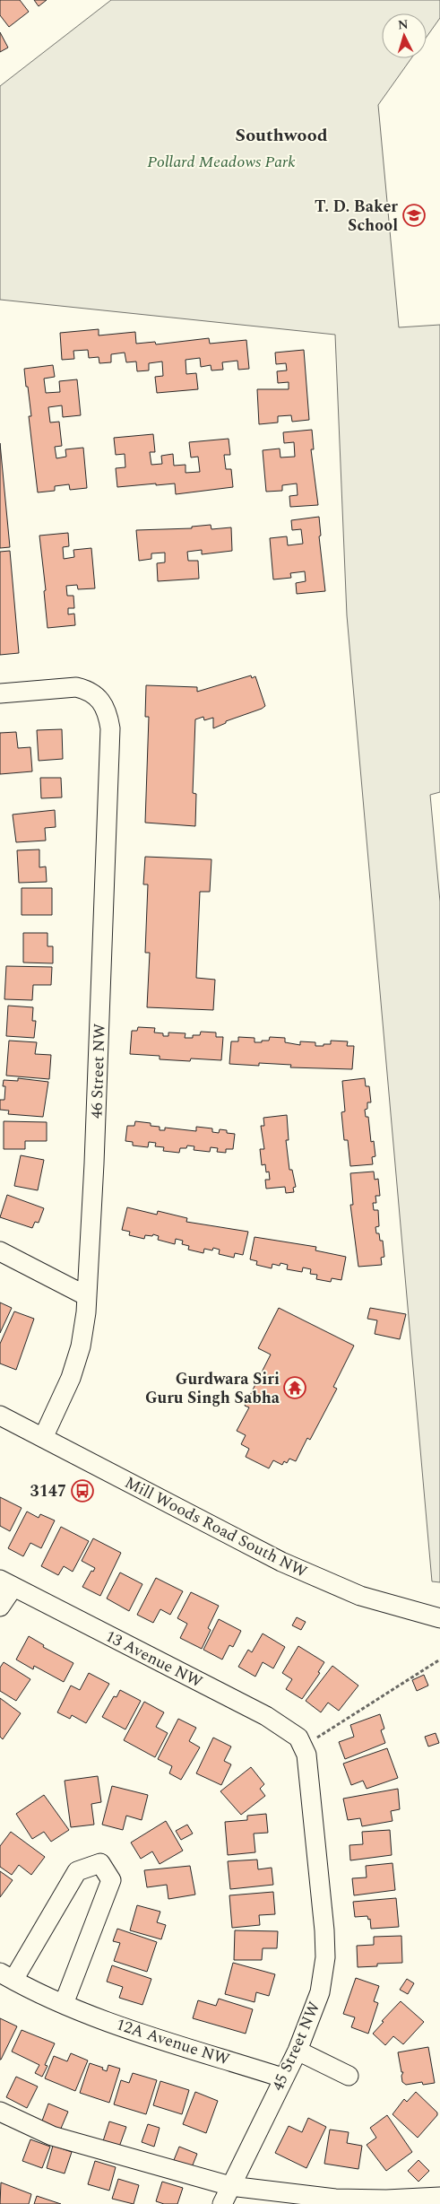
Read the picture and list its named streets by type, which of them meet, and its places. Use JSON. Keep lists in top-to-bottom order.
{
  "streets": {
    "street": [
      "46 Street NW",
      "Mill Woods Road South NW",
      "13 Avenue NW",
      "12A Avenue NW",
      "45 Street NW"
    ]
  },
  "crossings": [
    ["46 Street NW", "Mill Woods Road South NW"],
    ["13 Avenue NW", "45 Street NW"],
    ["12A Avenue NW", "45 Street NW"]
  ],
  "districts": ["Southwood"],
  "parks": ["Pollard Meadows Park"],
  "places": {
    "school or university": ["T. D. Baker School"],
    "temple": ["Gurdwara Siri Guru Singh Sabha"],
    "bus stop": ["3147"]
  },
  "north": "top"
}
